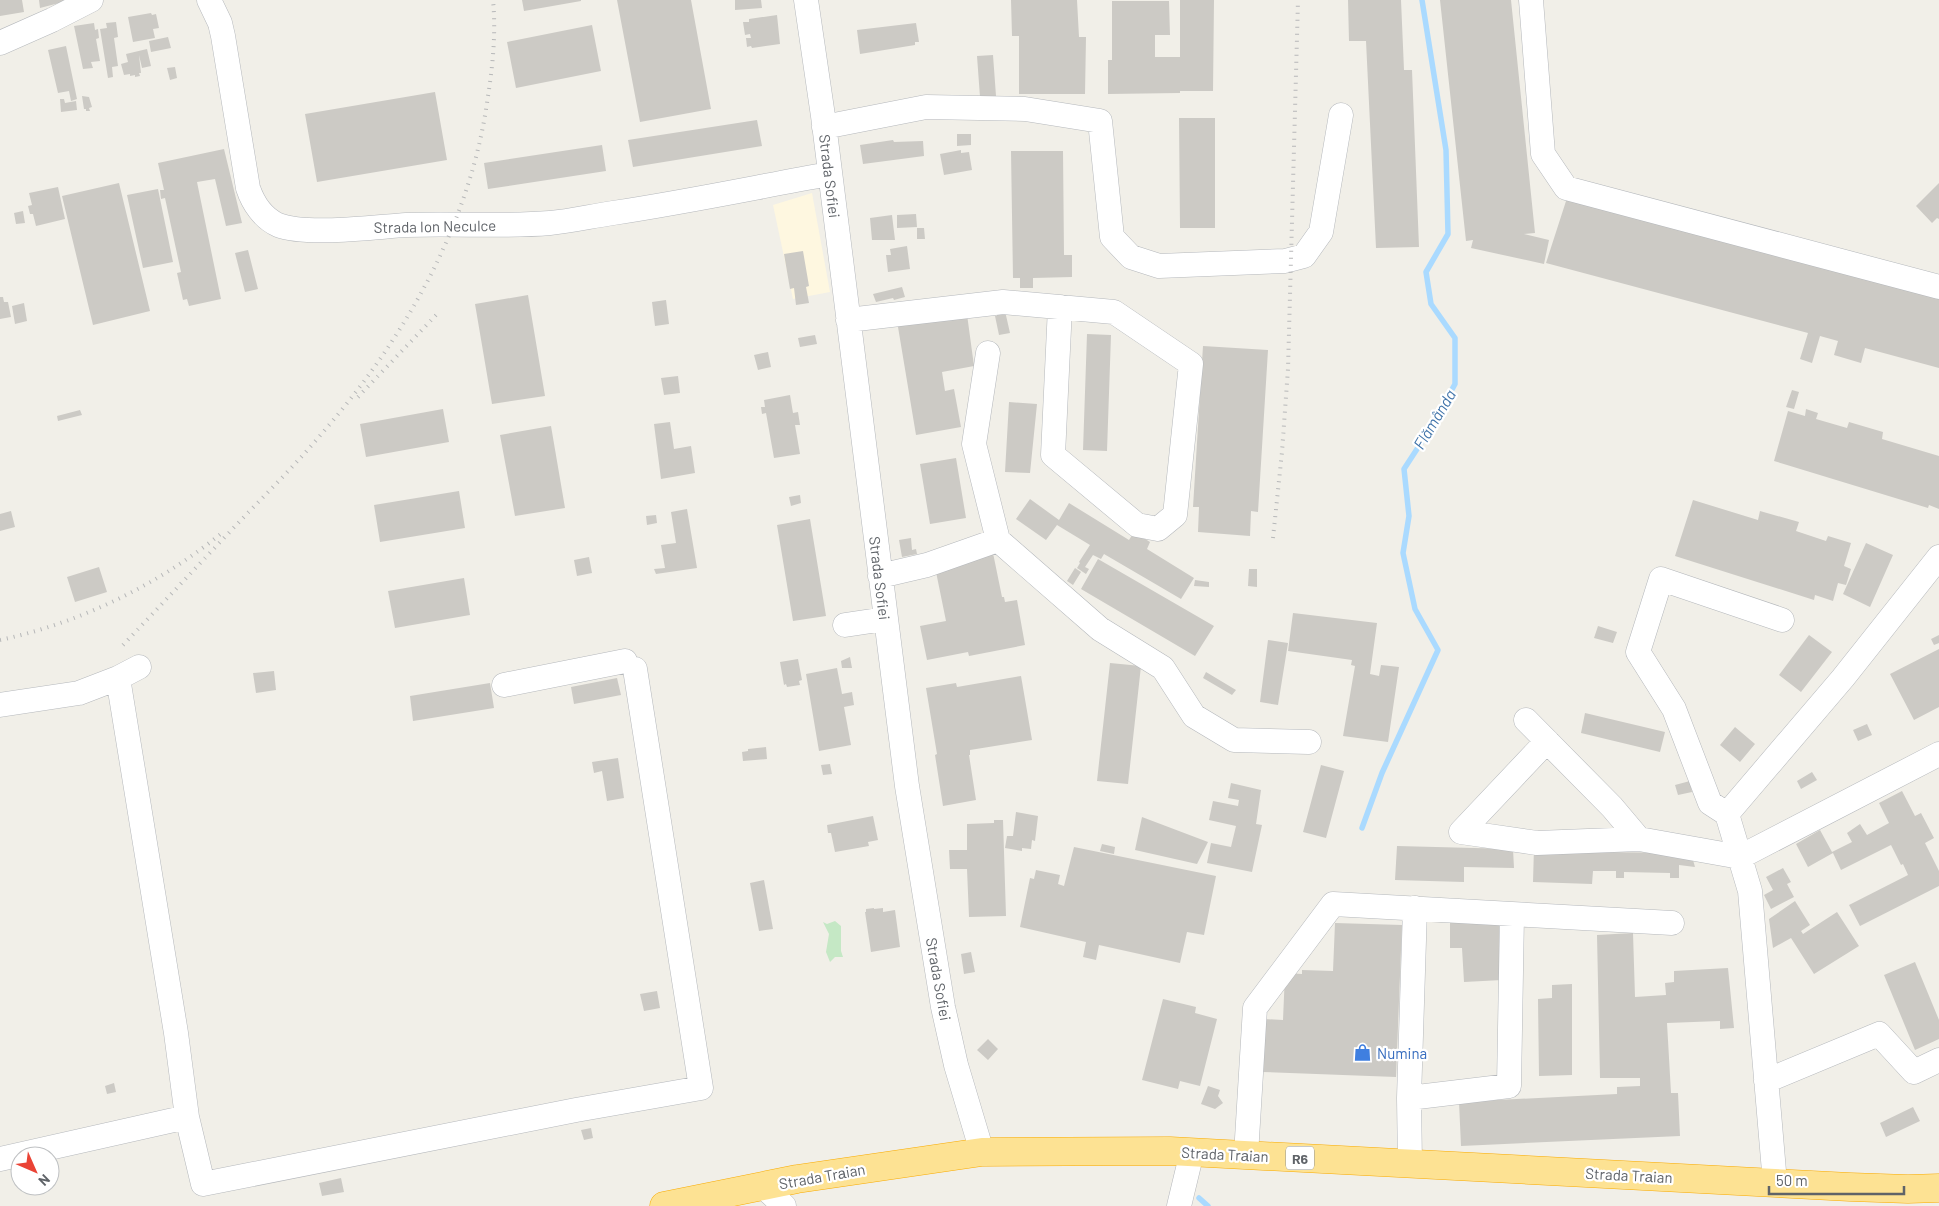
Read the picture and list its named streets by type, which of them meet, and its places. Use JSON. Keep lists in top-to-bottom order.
{
  "streets": {
    "highway": ["Strada Trаian", "R6"],
    "street": ["Strada Sofiei", "Strada Ion Neculce"]
  },
  "crossings": [
    ["Strada Sofiei", "Strada Ion Neculce"],
    ["Strada Sofiei", "Strada Trаian"]
  ],
  "water": ["Flămânda"],
  "places": {
    "shop": ["Numina"]
  },
  "scale_bar": "50 m",
  "north": "bottom right"
}
